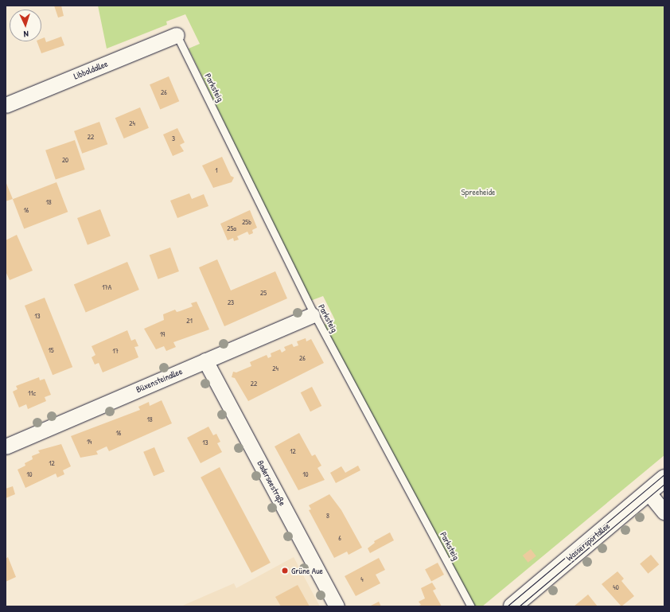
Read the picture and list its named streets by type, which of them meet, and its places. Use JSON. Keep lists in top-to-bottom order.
{
  "streets": {
    "main road": ["Wassersportallee"],
    "street": ["Libboldallee", "Büxensteinallee", "Baderseestraße"],
    "lane": ["Parksteig"]
  },
  "crossings": [
    ["Libboldallee", "Parksteig"],
    ["Büxensteinallee", "Baderseestraße"]
  ],
  "parks": ["Spreeheide"],
  "places": ["Grüne Aue"],
  "house_numbers": [
    "26",
    "24",
    "22",
    "3",
    "20",
    "1",
    "18",
    "16",
    "25b",
    "25a",
    "17A",
    "25",
    "23",
    "13",
    "21",
    "19",
    "15",
    "17",
    "26",
    "24",
    "22",
    "11c",
    "18",
    "16",
    "14",
    "13",
    "12",
    "12",
    "10",
    "10",
    "8",
    "6",
    "4",
    "40"
  ],
  "north": "bottom"
}
